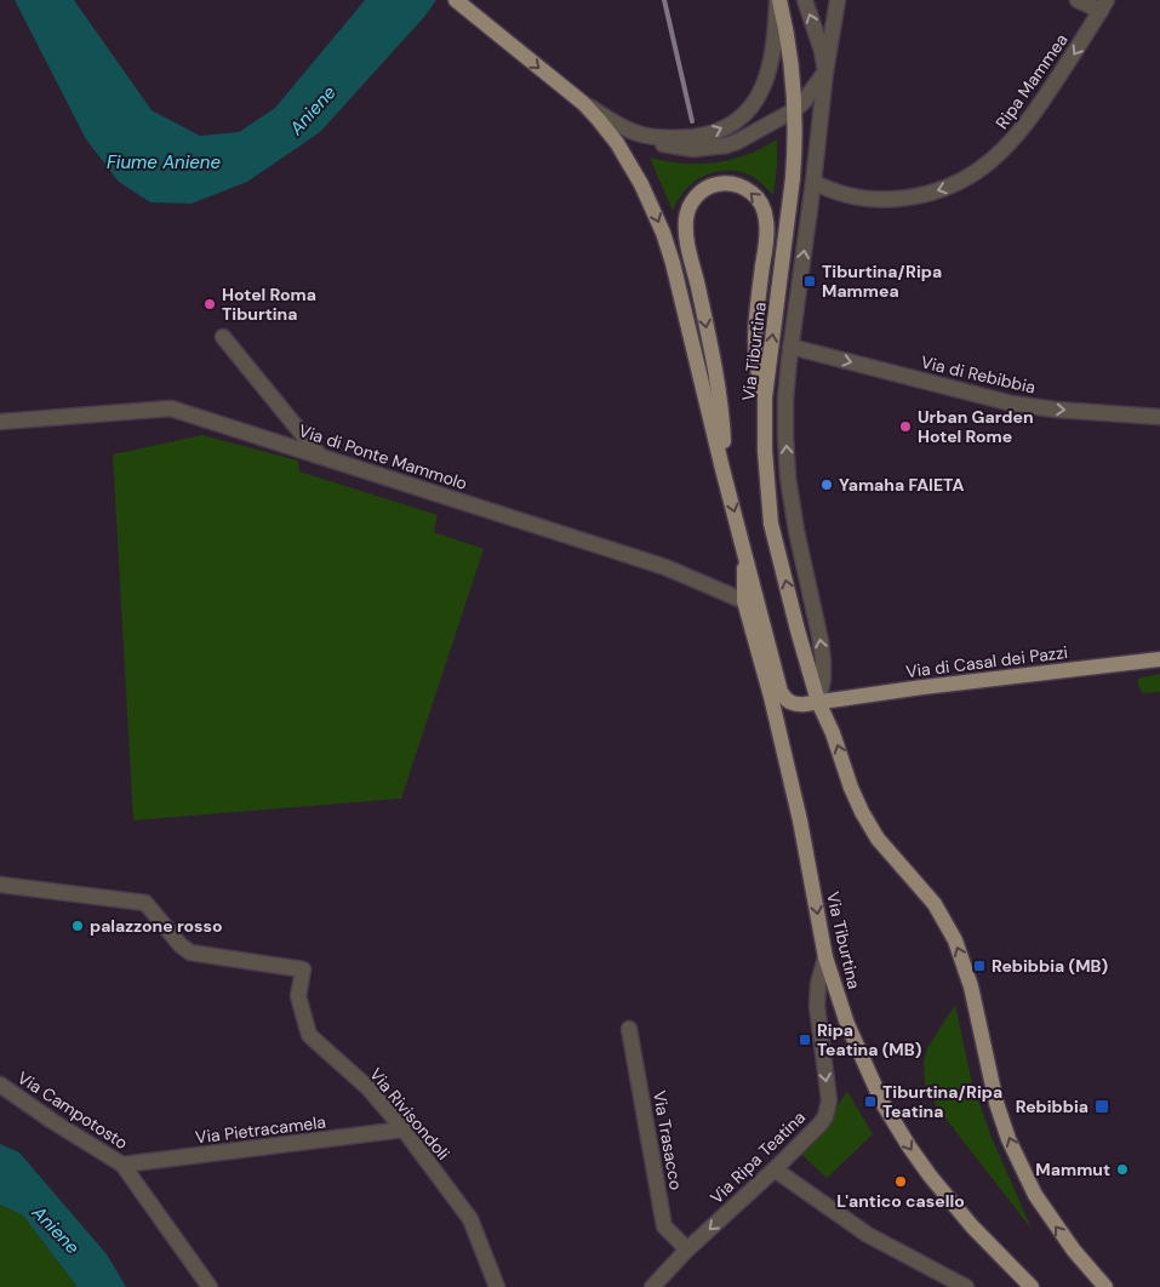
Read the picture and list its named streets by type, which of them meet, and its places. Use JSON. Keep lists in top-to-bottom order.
{
  "streets": {
    "main road": ["Via Tiburtina", "Via di Casal dei Pazzi"],
    "street": [
      "Ripa Mammea",
      "Via di Rebibbia",
      "Via di Ponte Mammolo",
      "Via Campotosto",
      "Via Rivisondoli",
      "Via Pietracamela",
      "Via Trasacco",
      "Via Ripa Teatina"
    ]
  },
  "crossings": [
    ["Ripa Mammea", "Via Tiburtina"],
    ["Via Tiburtina", "Via di Rebibbia"],
    ["Via Tiburtina", "Via di Ponte Mammolo"],
    ["Via Tiburtina", "Via di Casal dei Pazzi"],
    ["Via Tiburtina", "Via Ripa Teatina"],
    ["Via Campotosto", "Via Pietracamela"],
    ["Via Rivisondoli", "Via Pietracamela"],
    ["Via Trasacco", "Via Ripa Teatina"]
  ],
  "one_way": ["Ripa Mammea", "Via di Rebibbia", "Via Ripa Teatina"],
  "water": ["Aniene", "Fiume Aniene"],
  "places": {
    "transit": [
      "Tiburtina/Ripa Mammea",
      "Rebibbia (MB)",
      "Ripa Teatina (MB)",
      "Tiburtina/Ripa Teatina",
      "Rebibbia"
    ],
    "other": [
      "Hotel Roma Tiburtina",
      "Urban Garden Hotel Rome",
      "Yamaha FAIETA",
      "palazzone rosso",
      "Mammut",
      "L'antico casello"
    ]
  }
}
